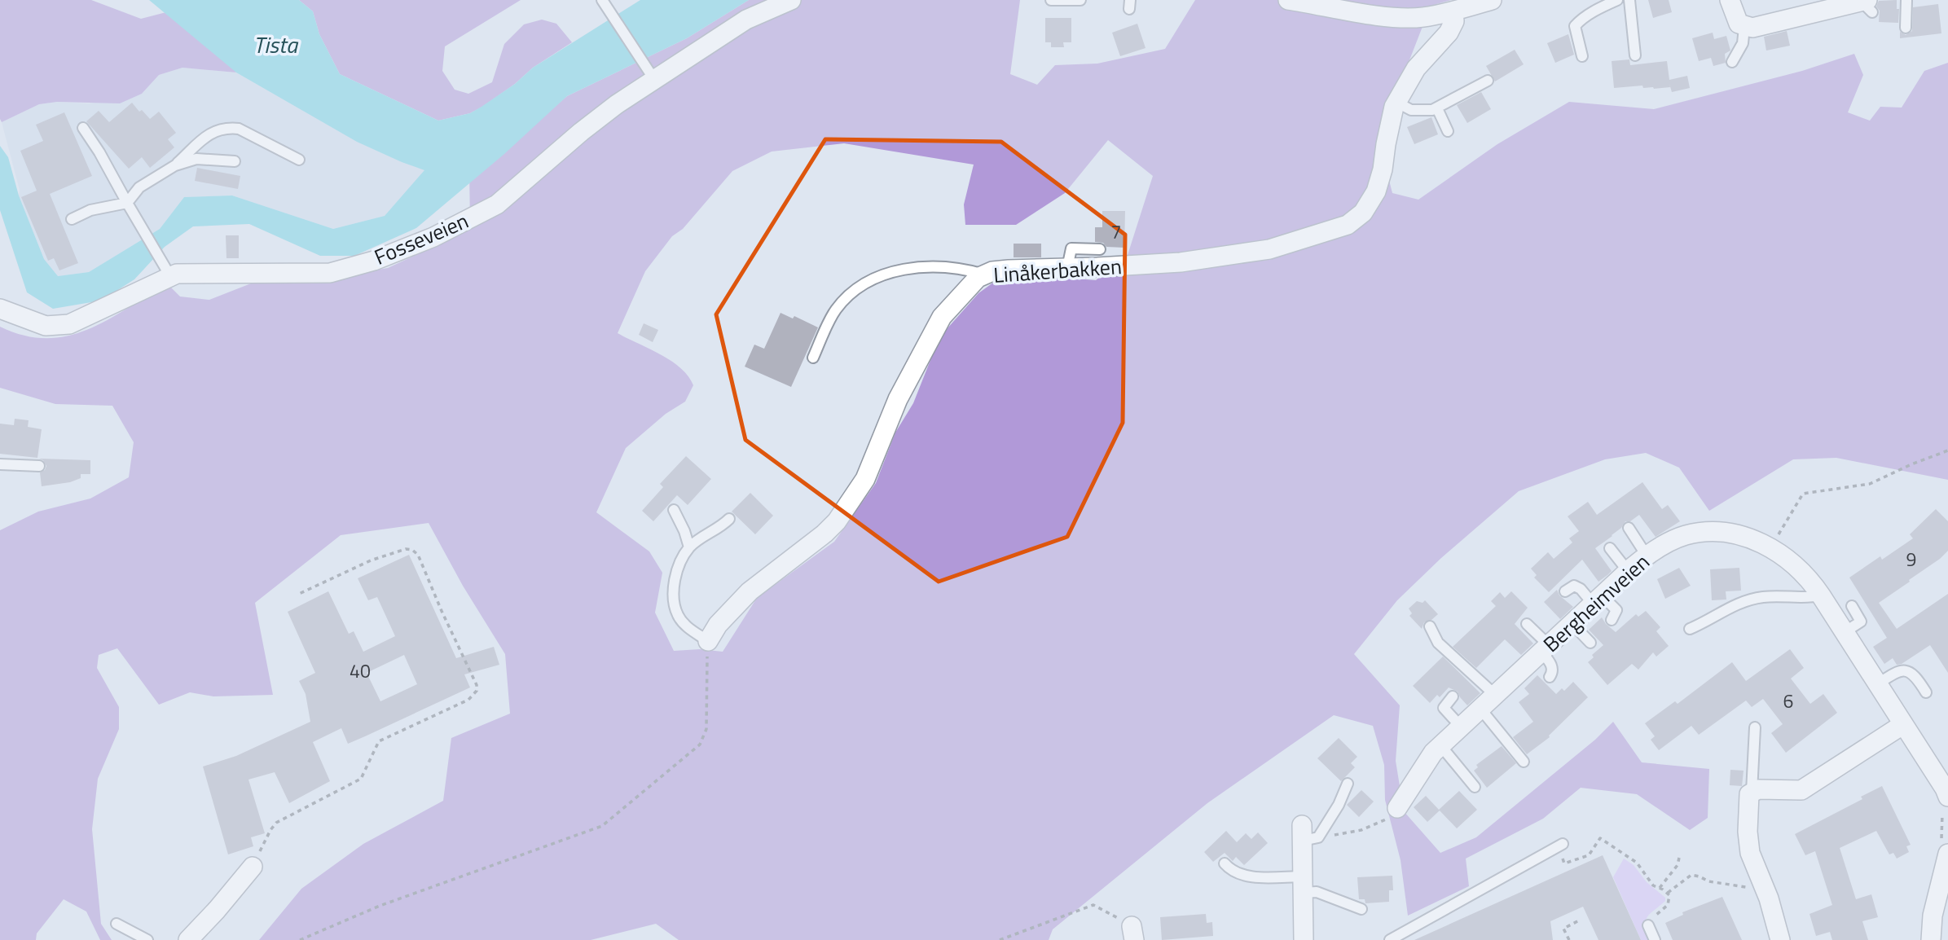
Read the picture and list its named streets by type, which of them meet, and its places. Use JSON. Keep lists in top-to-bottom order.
{
  "streets": {
    "street": ["Fosseveien", "Linåkerbakken", "Bergheimveien"]
  },
  "water": ["Tista"],
  "house_numbers": [
    "7",
    "9",
    "40",
    "6"
  ]
}
